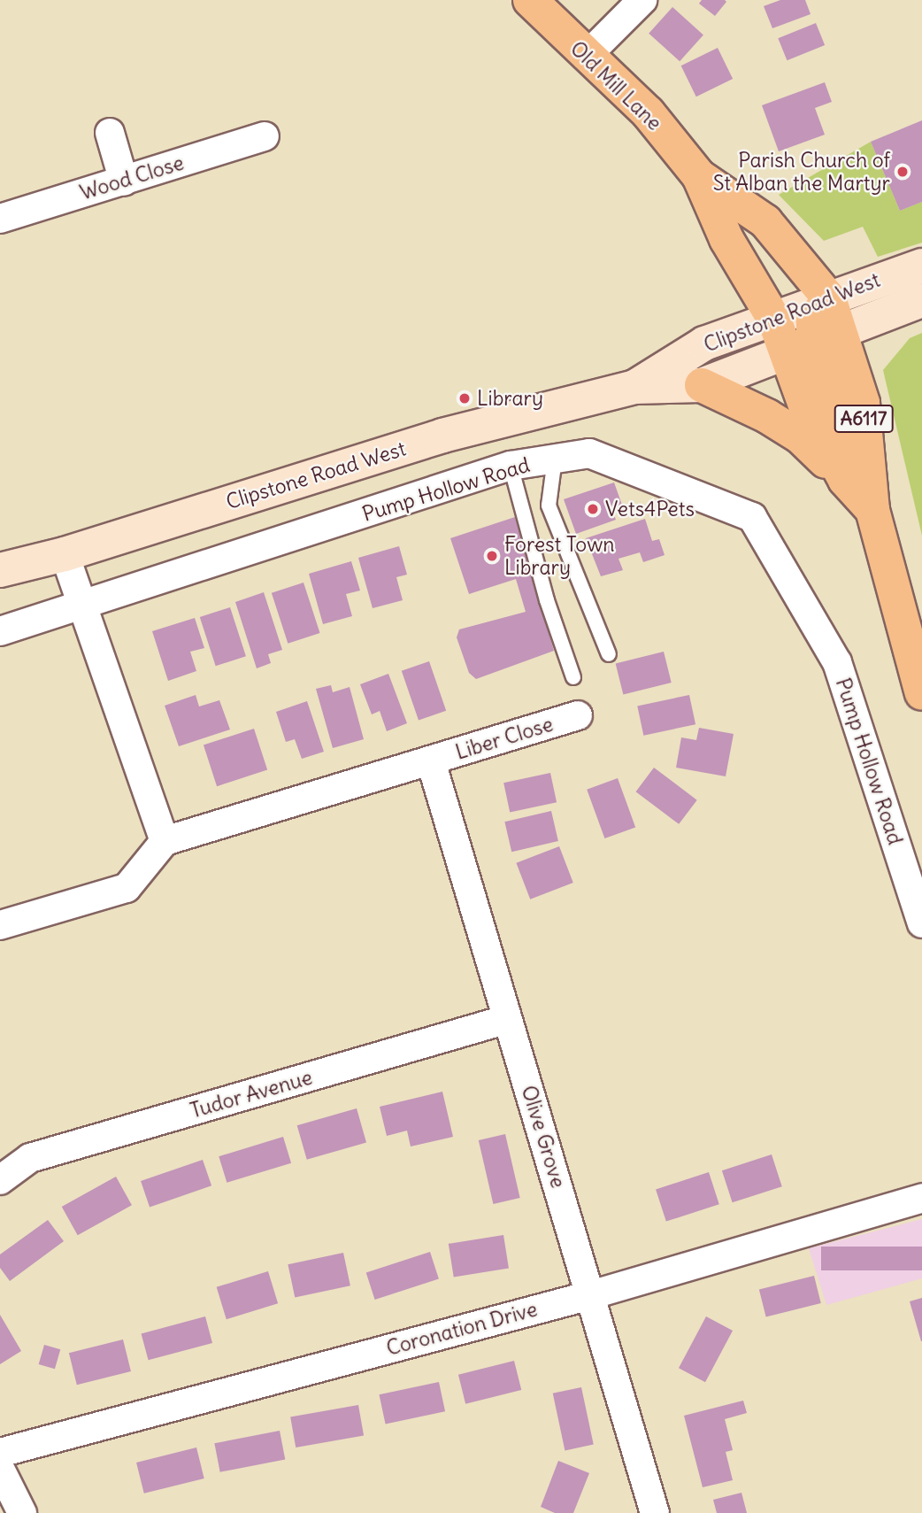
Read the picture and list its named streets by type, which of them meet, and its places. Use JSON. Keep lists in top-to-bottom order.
{
  "streets": {
    "main road": ["Old Mill Lane", "Clipstone Road West", "A6117"],
    "street": [
      "Wood Close",
      "Pump Hollow Road",
      "Liber Close",
      "Tudor Avenue",
      "Olive Grove",
      "Coronation Drive"
    ]
  },
  "crossings": [
    ["Old Mill Lane", "Clipstone Road West"],
    ["Old Mill Lane", "A6117"],
    ["Clipstone Road West", "A6117"],
    ["Liber Close", "Olive Grove"],
    ["Tudor Avenue", "Olive Grove"],
    ["Olive Grove", "Coronation Drive"]
  ],
  "places": [
    "Parish Church of St Alban the Martyr",
    "Library",
    "Vets4Pets",
    "Forest Town Library"
  ]
}
